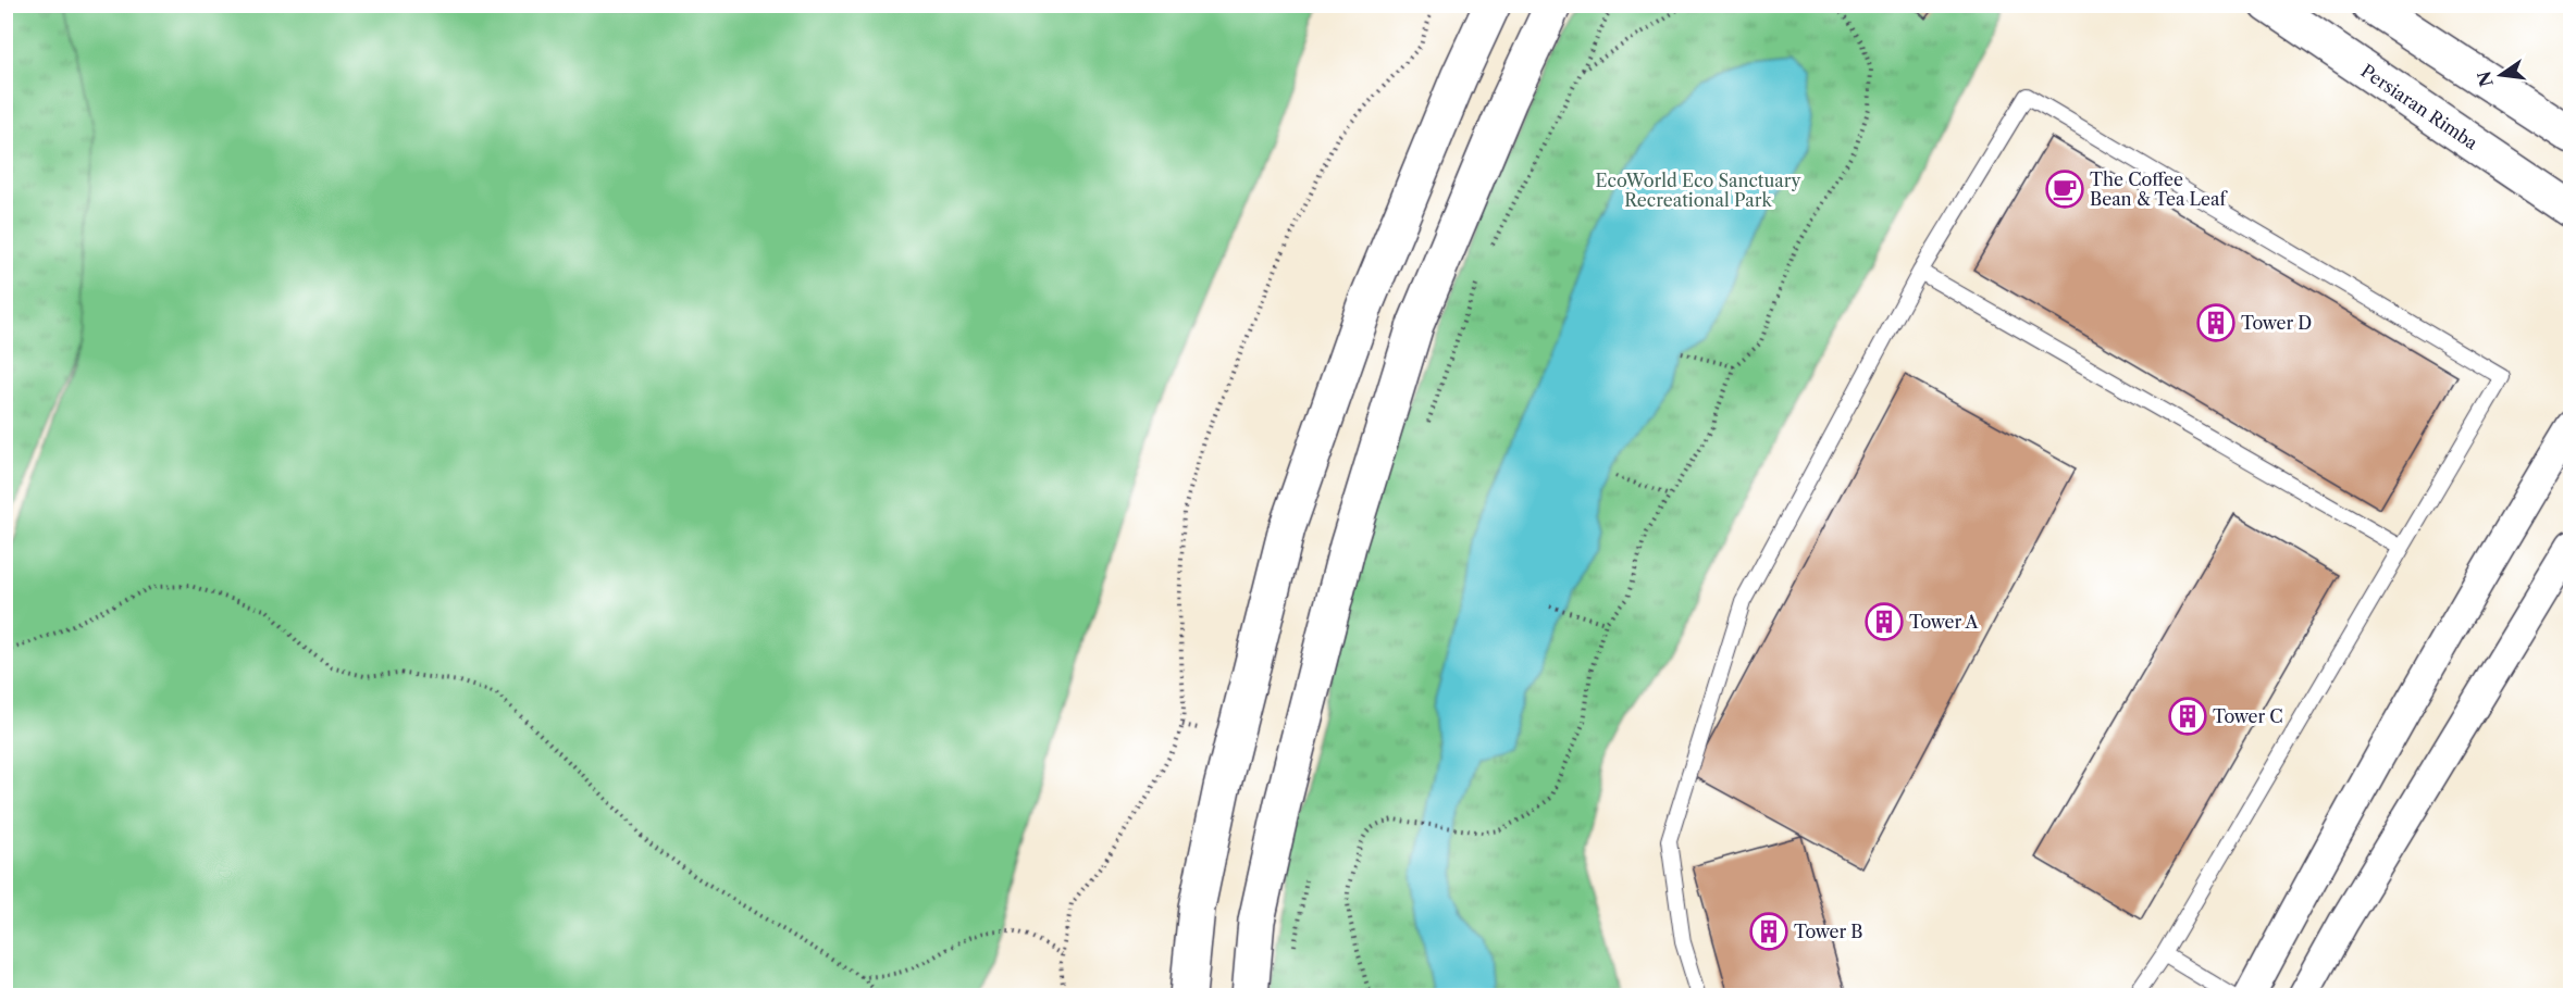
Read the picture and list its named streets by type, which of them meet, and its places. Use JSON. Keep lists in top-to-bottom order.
{
  "streets": {
    "street": ["Persiaran Rimba"]
  },
  "parks": ["EcoWorld Eco Sanctuary Recreational Park"],
  "places": {
    "cafe": ["The Coffee Bean & Tea Leaf"],
    "building": [
      "Tower D",
      "Tower A",
      "Tower C",
      "Tower B"
    ]
  },
  "north": "left"
}
